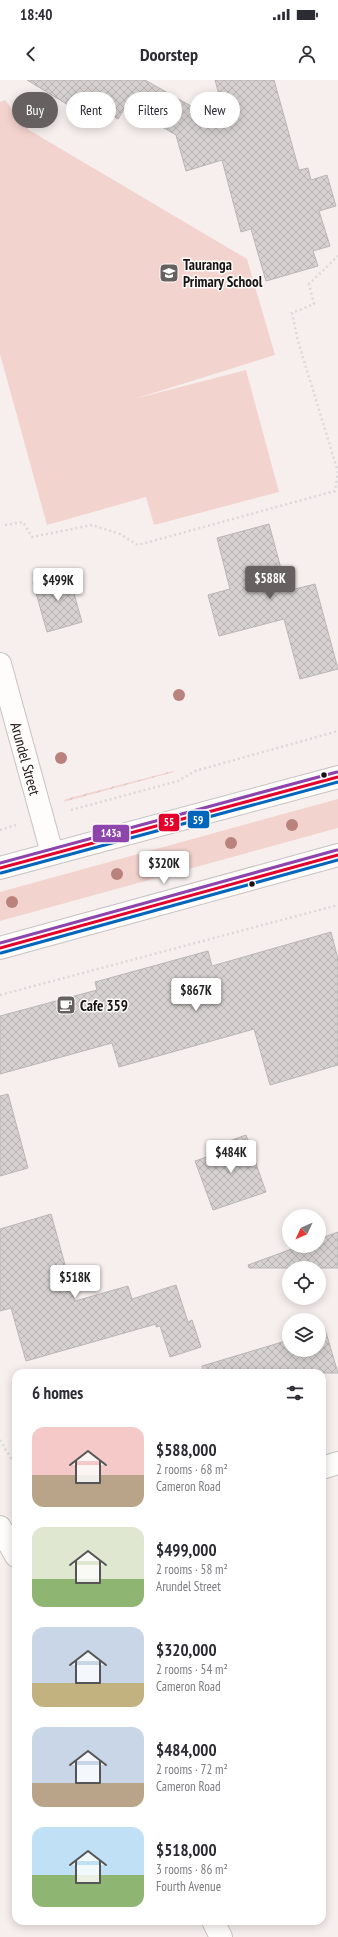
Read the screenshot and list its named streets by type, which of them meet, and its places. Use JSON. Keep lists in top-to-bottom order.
{
  "streets": {
    "main road": ["Arundel Street"]
  },
  "places": {
    "school or university": ["Tauranga Primary School"],
    "cafe": ["Cafe 359"]
  },
  "lines": ["transit line 143a", "transit line 55", "transit line 59"],
  "north": "bottom left",
  "page": {
    "status": "18:40",
    "header": "Doorstep",
    "chip": [
      "Buy",
      "Rent",
      "Filters",
      "New"
    ],
    "price": [
      "$588K",
      "$499K",
      "$320K",
      "$867K",
      "$484K",
      "$518K"
    ],
    "heading": "6 homes",
    "list": [
      {
        "name": "$588,000",
        "note": "2 rooms · 68 m² · Cameron Road"
      },
      {
        "name": "$499,000",
        "note": "2 rooms · 58 m² · Arundel Street"
      },
      {
        "name": "$320,000",
        "note": "2 rooms · 54 m² · Cameron Road"
      },
      {
        "name": "$484,000",
        "note": "2 rooms · 72 m² · Cameron Road"
      },
      {
        "name": "$518,000",
        "note": "3 rooms · 86 m² · Fourth Avenue"
      }
    ]
  }
}
